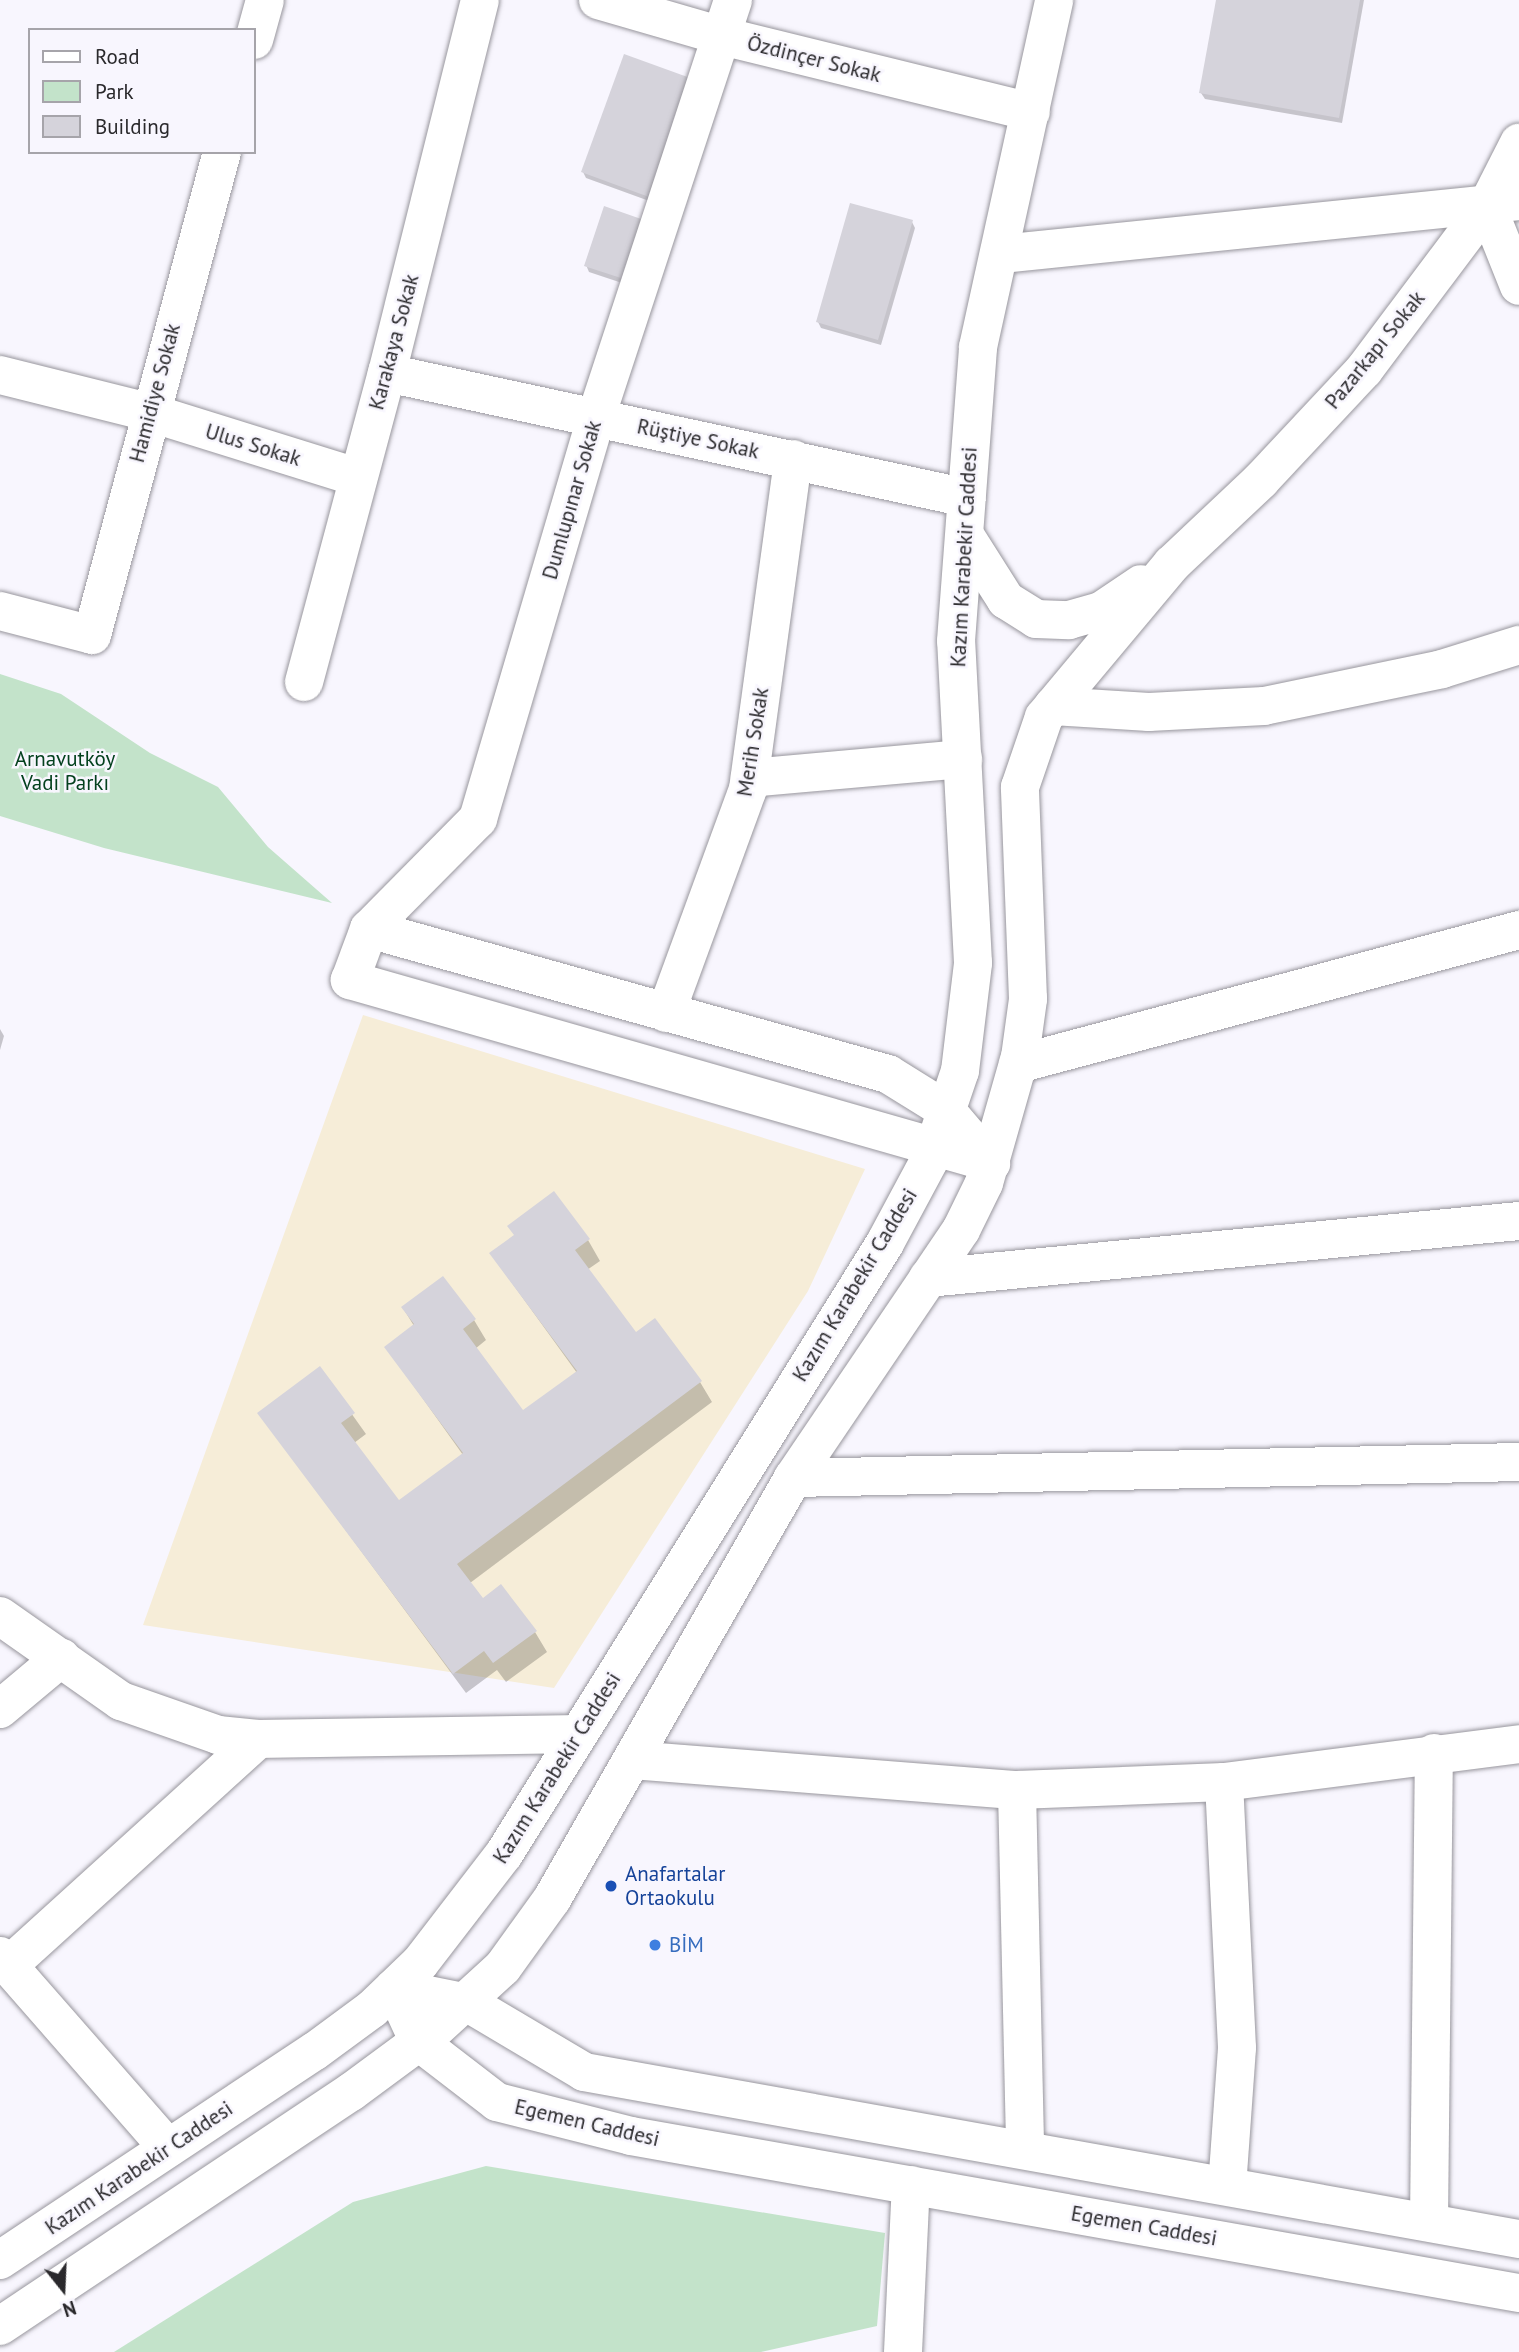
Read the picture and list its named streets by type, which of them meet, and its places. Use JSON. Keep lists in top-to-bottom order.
{
  "streets": {
    "street": [
      "Özdinçer Sokak",
      "Karakaya Sokak",
      "Pazarkapı Sokak",
      "Hamidiye Sokak",
      "Rüştiye Sokak",
      "Ulus Sokak",
      "Dumlupınar Sokak",
      "Kazım Karabekir Caddesi",
      "Merih Sokak",
      "Egemen Caddesi"
    ]
  },
  "crossings": [
    ["Özdinçer Sokak", "Dumlupınar Sokak"],
    ["Özdinçer Sokak", "Kazım Karabekir Caddesi"],
    ["Karakaya Sokak", "Rüştiye Sokak"],
    ["Karakaya Sokak", "Ulus Sokak"],
    ["Hamidiye Sokak", "Ulus Sokak"],
    ["Rüştiye Sokak", "Dumlupınar Sokak"],
    ["Rüştiye Sokak", "Kazım Karabekir Caddesi"],
    ["Rüştiye Sokak", "Merih Sokak"],
    ["Kazım Karabekir Caddesi", "Egemen Caddesi"]
  ],
  "parks": ["Arnavutköy Vadi Parkı"],
  "places": ["Anafartalar Ortaokulu", "BİM"],
  "legend": ["Road", "Park", "Building"],
  "north": "bottom"
}
